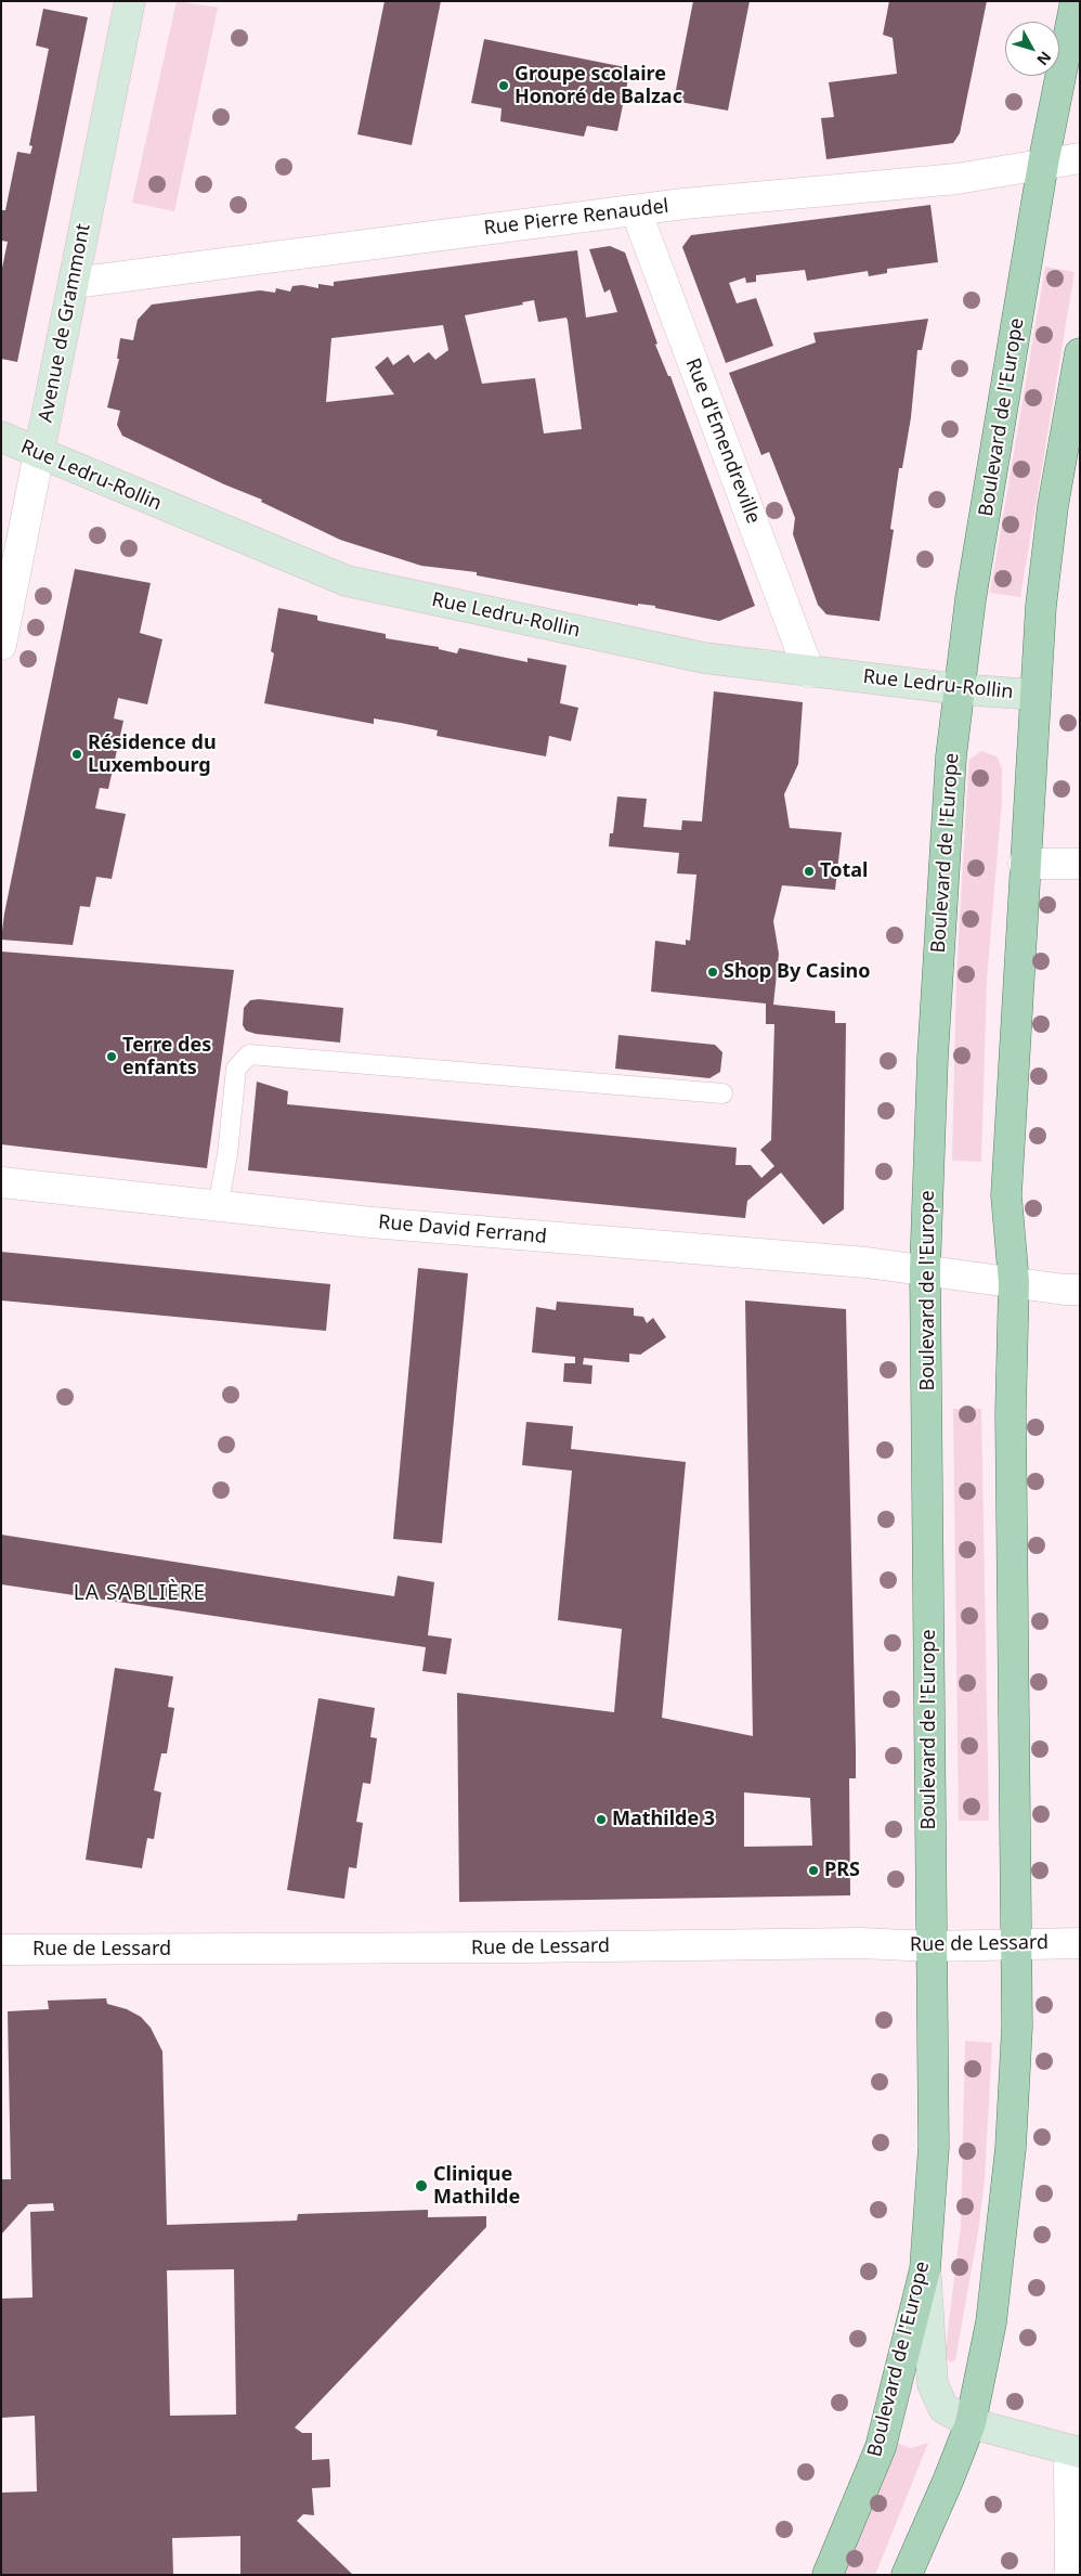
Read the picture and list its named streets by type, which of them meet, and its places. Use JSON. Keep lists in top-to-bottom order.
{
  "streets": {
    "main road": ["Boulevard de l'Europe"],
    "street": [
      "Rue Pierre Renaudel",
      "Avenue de Grammont",
      "Rue d'Emendreville",
      "Rue Ledru-Rollin",
      "Rue David Ferrand",
      "Rue de Lessard"
    ]
  },
  "crossings": [
    ["Rue Pierre Renaudel", "Avenue de Grammont"],
    ["Rue Pierre Renaudel", "Boulevard de l'Europe"],
    ["Rue Pierre Renaudel", "Rue d'Emendreville"],
    ["Avenue de Grammont", "Rue Ledru-Rollin"],
    ["Boulevard de l'Europe", "Rue Ledru-Rollin"],
    ["Boulevard de l'Europe", "Rue David Ferrand"],
    ["Boulevard de l'Europe", "Rue de Lessard"],
    ["Rue d'Emendreville", "Rue Ledru-Rollin"]
  ],
  "districts": ["LA SABLIÈRE"],
  "places": [
    "Groupe scolaire Honoré de Balzac",
    "Résidence du Luxembourg",
    "Total",
    "Shop By Casino",
    "Terre des enfants",
    "Mathilde 3",
    "PRS",
    "Clinique Mathilde"
  ],
  "north": "bottom right"
}
